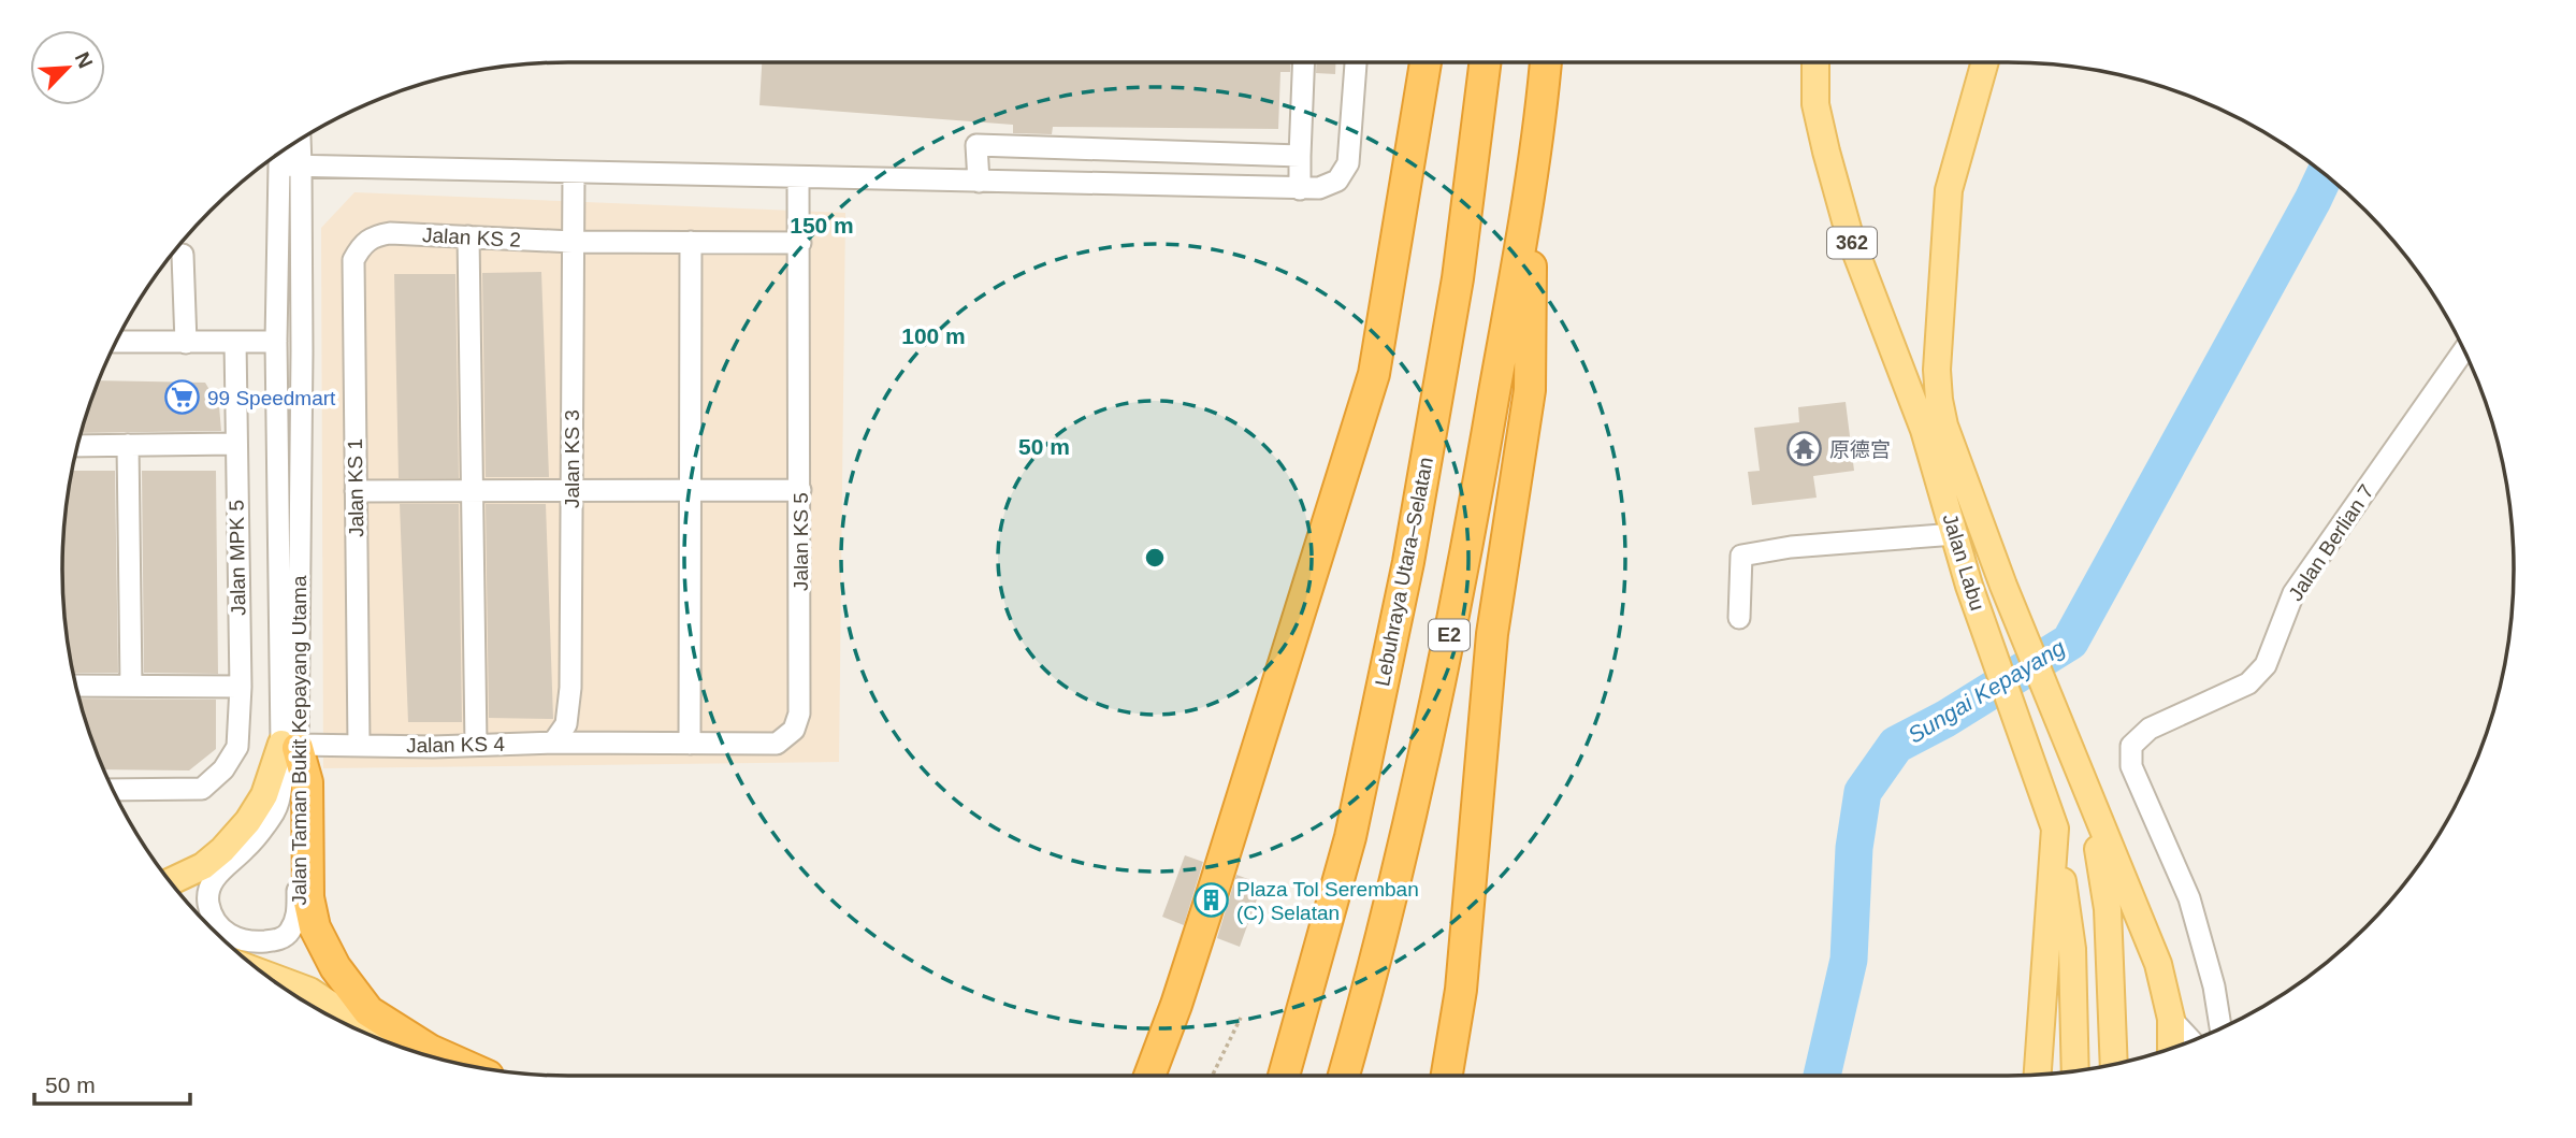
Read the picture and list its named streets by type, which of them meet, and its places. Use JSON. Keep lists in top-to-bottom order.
{
  "streets": {
    "highway": ["Lebuhraya Utara–Selatan", "E2"],
    "main road": ["362", "Jalan Labu"],
    "street": [
      "Jalan KS 2",
      "Jalan KS 3",
      "Jalan KS 1",
      "Jalan KS 5",
      "Jalan Berlian 7",
      "Jalan MPK 5",
      "Jalan Taman Bukit Kepayang Utama",
      "Jalan KS 4"
    ]
  },
  "crossings": [
    ["Jalan KS 2", "Jalan KS 3"],
    ["Jalan KS 2", "Jalan KS 1"],
    ["Jalan KS 2", "Jalan KS 5"],
    ["Jalan KS 3", "Jalan KS 5"],
    ["Jalan KS 3", "Jalan KS 4"],
    ["Jalan KS 1", "Jalan KS 4"],
    ["Jalan KS 5", "Jalan KS 4"],
    ["Jalan Taman Bukit Kepayang Utama", "Jalan KS 4"]
  ],
  "water": ["Sungai Kepayang"],
  "places": {
    "supermarket": ["99 Speedmart"],
    "temple": ["原德宫"],
    "building": ["Plaza Tol Seremban (C) Selatan"]
  },
  "scale_bar": "50 m",
  "north": "top right",
  "rings": ["150 m", "100 m", "50 m"]
}
